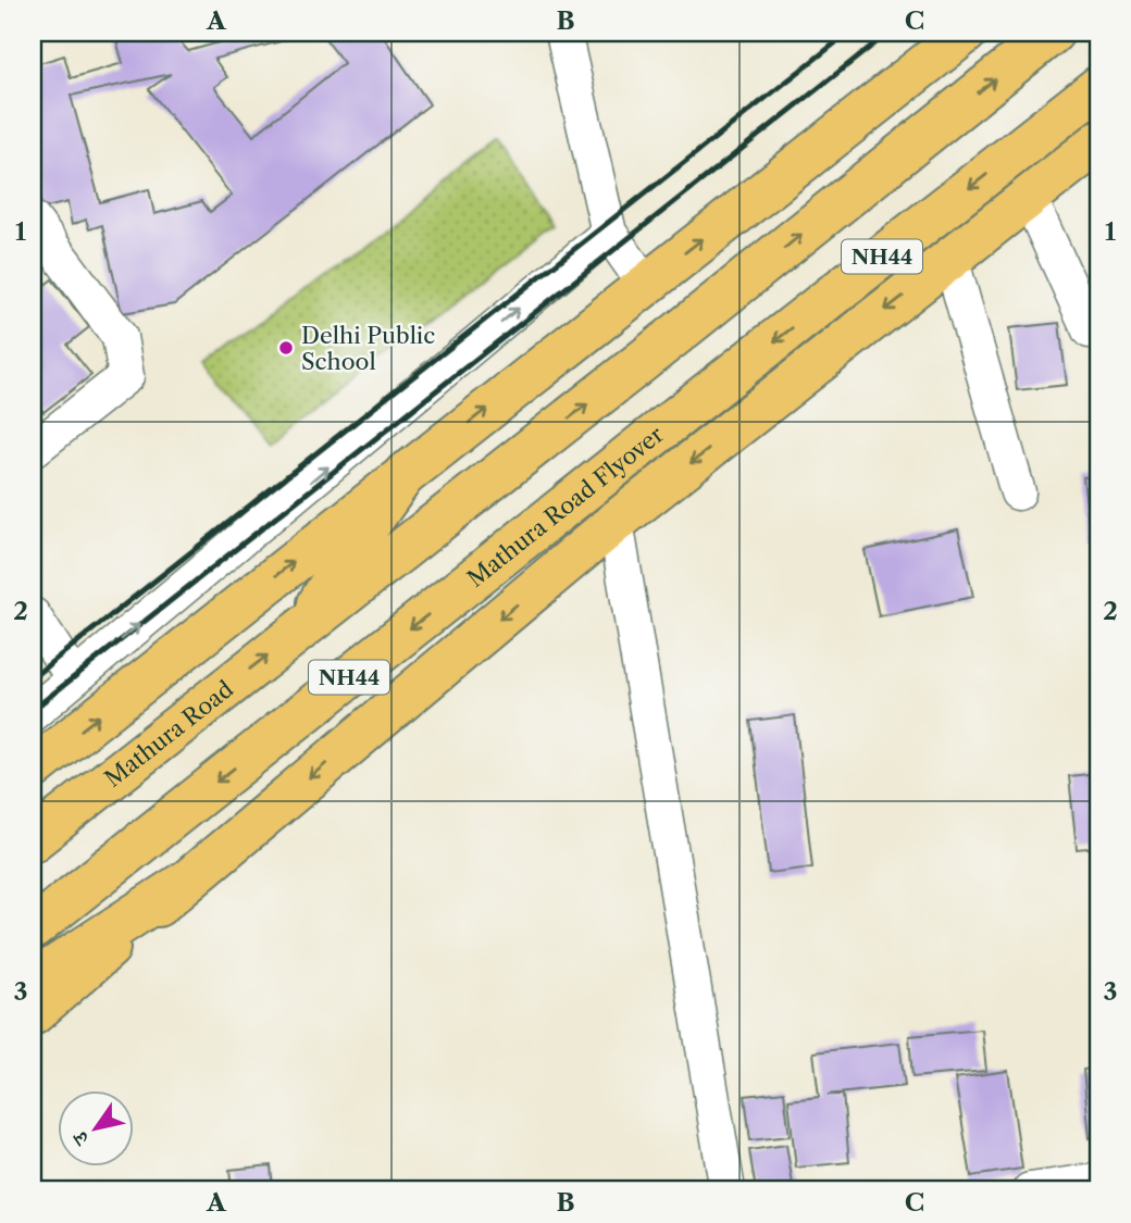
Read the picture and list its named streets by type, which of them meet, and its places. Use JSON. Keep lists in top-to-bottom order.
{
  "streets": {
    "main road": ["NH44", "Mathura Road Flyover", "Mathura Road"]
  },
  "crossings": [
    ["NH44", "Mathura Road"]
  ],
  "places": ["Delhi Public School"],
  "north": "bottom left",
  "grid": {
    "columns": ["A", "B", "C"],
    "rows": ["1", "2", "3"]
  }
}
